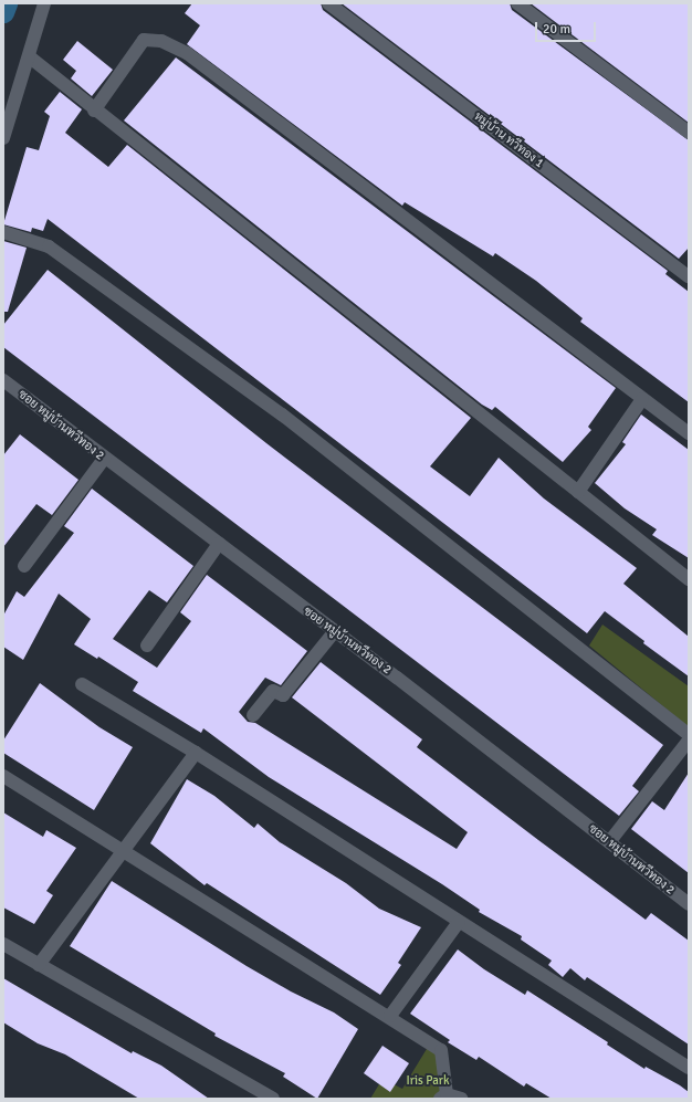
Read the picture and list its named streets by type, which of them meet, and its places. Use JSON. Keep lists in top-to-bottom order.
{
  "streets": {
    "street": ["หมู่บ้าน ทวีทอง 1", "ซอย หมู่บ้านทวีทอง 2"]
  },
  "parks": ["Iris Park"],
  "scale_bar": "20 m"
}
